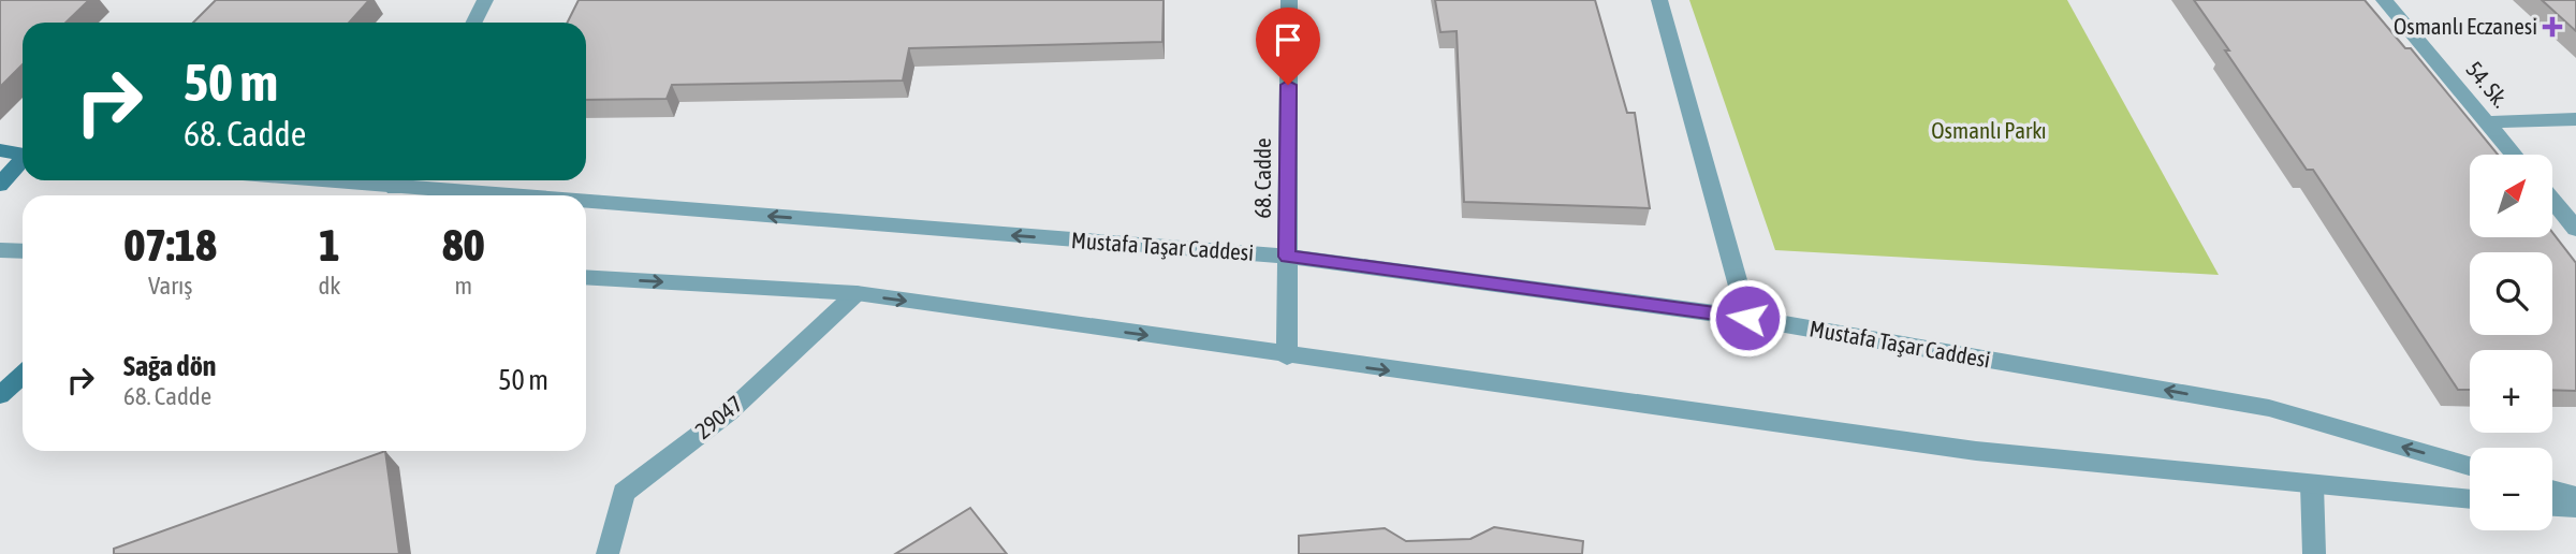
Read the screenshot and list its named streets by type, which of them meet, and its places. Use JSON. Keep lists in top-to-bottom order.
{
  "streets": {
    "street": [
      "54. Sk.",
      "68. Cadde",
      "Mustafa Taşar Caddesi",
      "29047"
    ]
  },
  "crossings": [
    ["68. Cadde", "Mustafa Taşar Caddesi"]
  ],
  "parks": ["Osmanlı Parkı"],
  "places": {
    "health": ["Osmanlı Eczanesi"]
  },
  "north": "top right",
  "page": {
    "turn": ["50 m", "68. Cadde"],
    "map_buttons": ["+", "−"],
    "eta": [
      "07:18",
      "Varış",
      "1",
      "dk",
      "80",
      "m"
    ],
    "list": [
      {
        "name": "Sağa dön",
        "note": "68. Cadde",
        "value": "50 m"
      }
    ]
  }
}
